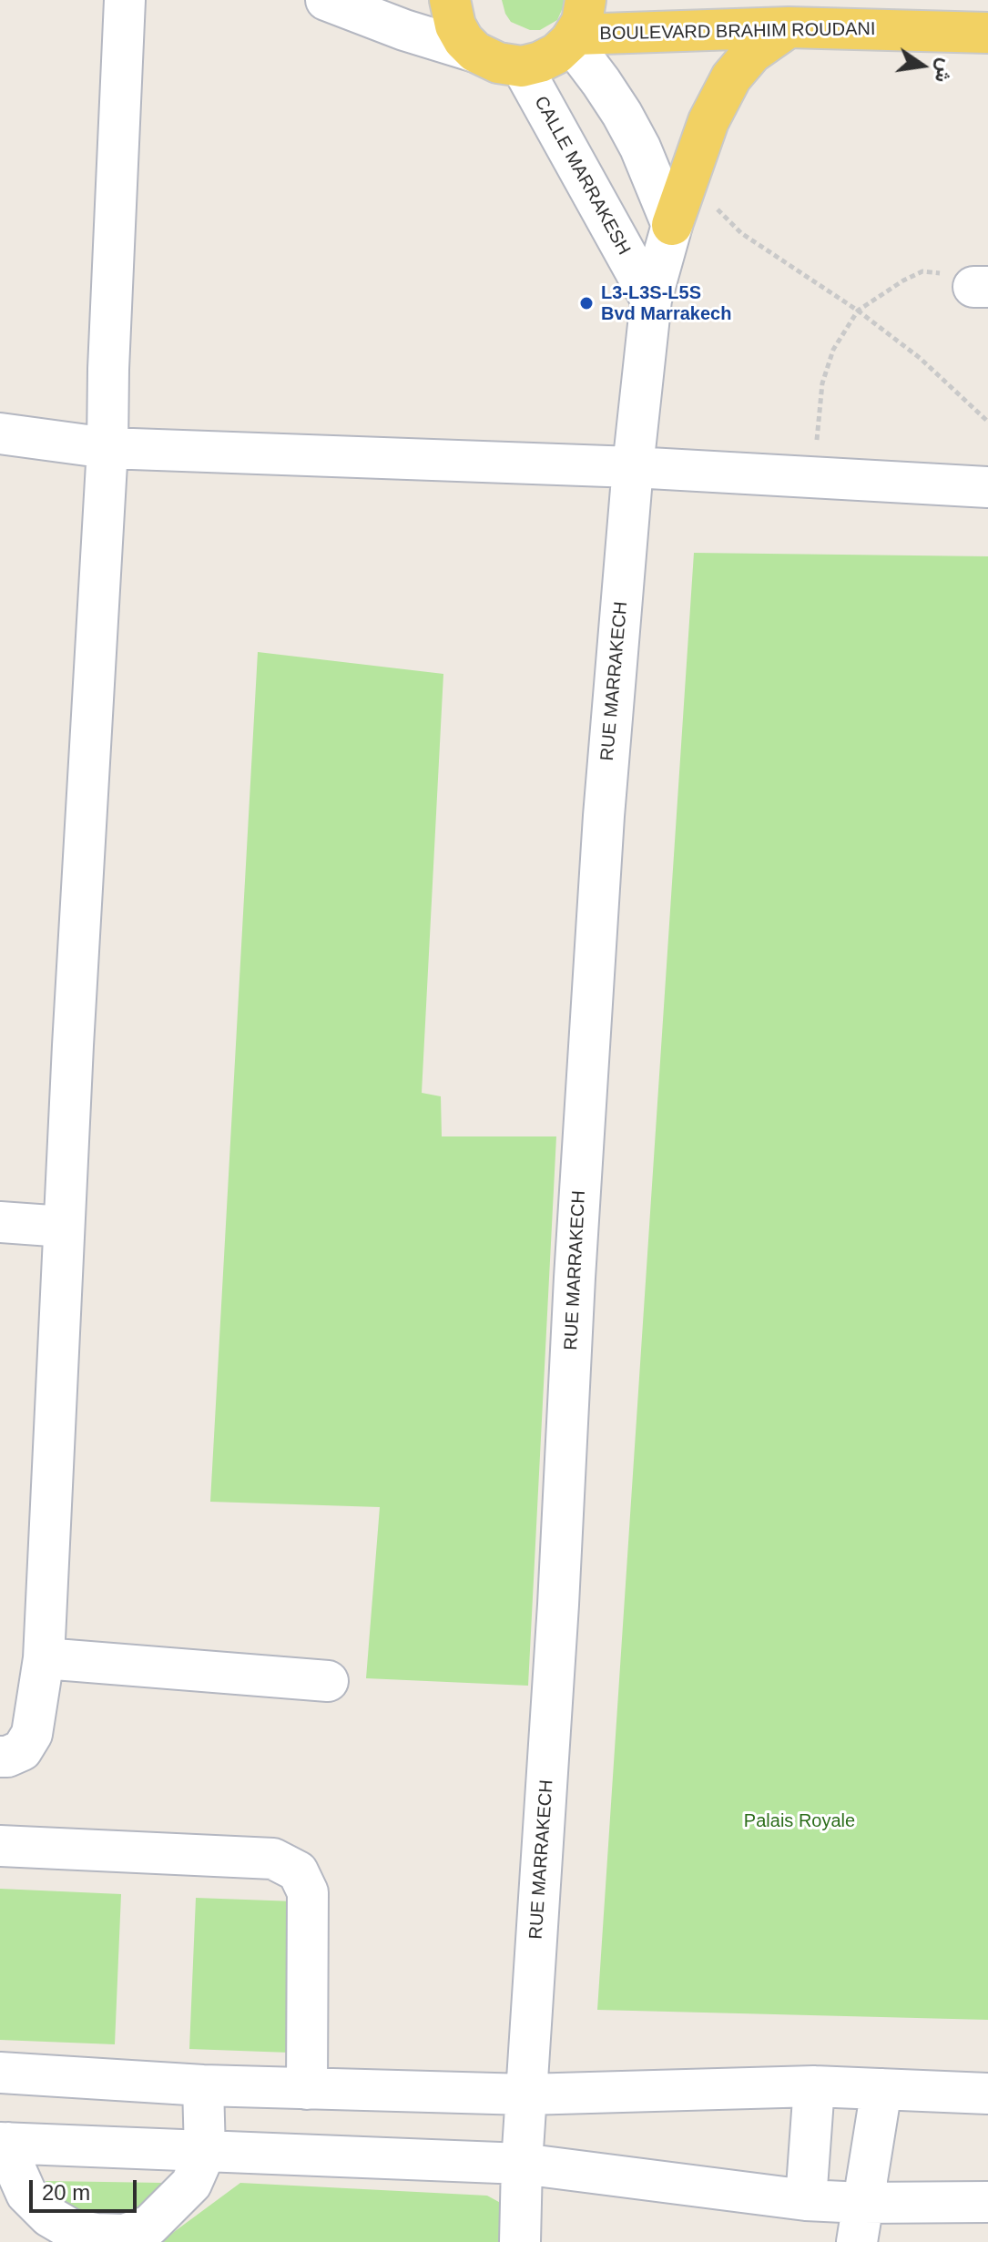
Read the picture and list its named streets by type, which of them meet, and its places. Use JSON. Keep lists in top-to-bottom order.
{
  "streets": {
    "main road": ["BOULEVARD BRAHIM ROUDANI"],
    "street": ["CALLE MARRAKESH", "RUE MARRAKECH"]
  },
  "crossings": [
    ["CALLE MARRAKESH", "RUE MARRAKECH"]
  ],
  "parks": ["Palais Royale"],
  "places": ["L3-L3S-L5S Bvd Marrakech"],
  "scale_bar": "20 m",
  "north": "right"
}
